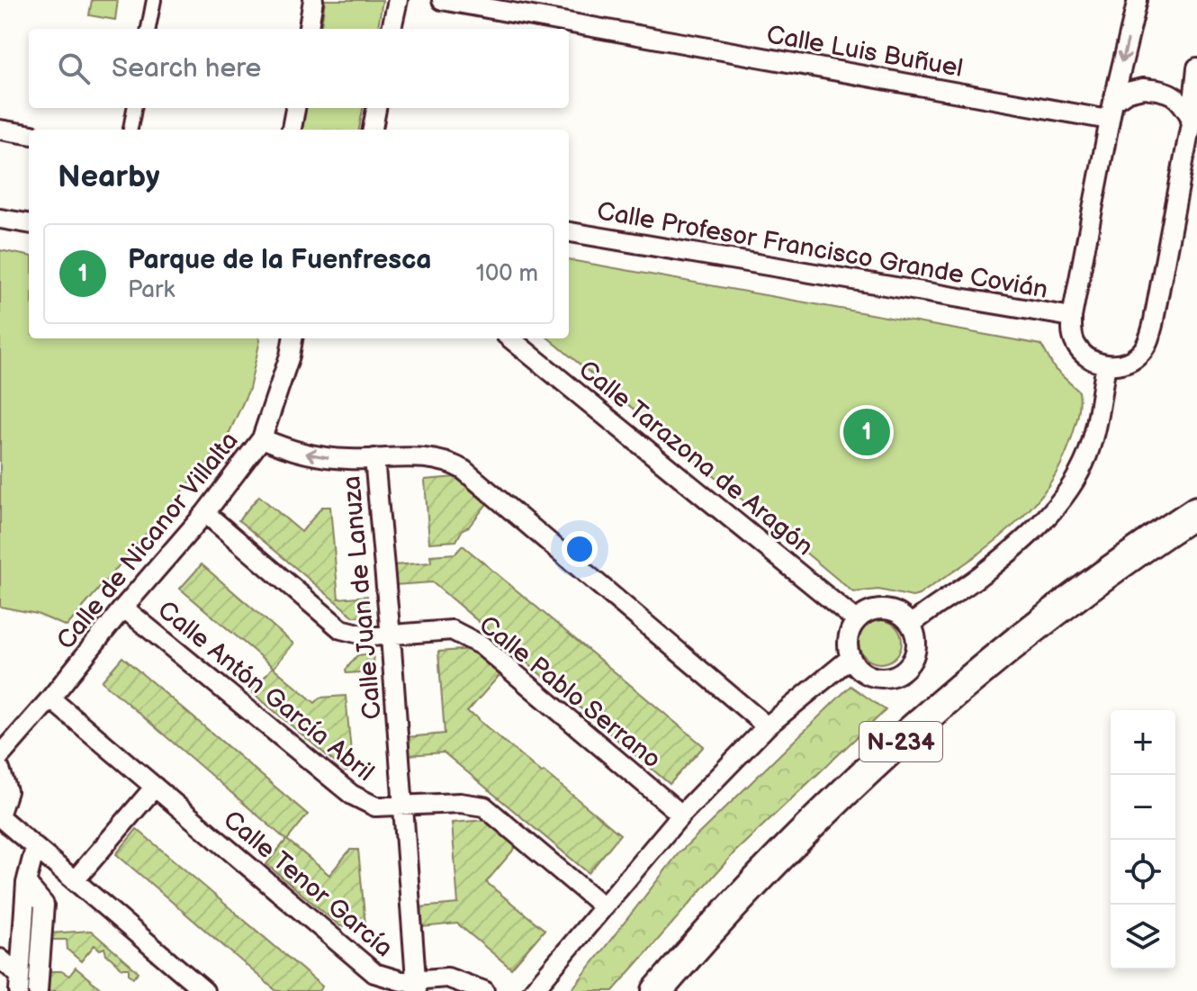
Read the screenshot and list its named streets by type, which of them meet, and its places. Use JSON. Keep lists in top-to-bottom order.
{
  "streets": {
    "highway": ["N-234"],
    "street": [
      "Calle Luis Buñuel",
      "Calle Profesor Francisco Grande Covián",
      "Calle Tarazona de Aragón",
      "Calle de Nicanor Villalta",
      "Calle Juan de Lanuza",
      "Calle Antón García Abril",
      "Calle Pablo Serrano",
      "Calle Tenor García"
    ]
  },
  "crossings": [
    ["Calle de Nicanor Villalta", "Calle Antón García Abril"],
    ["Calle de Nicanor Villalta", "Calle Pablo Serrano"],
    ["Calle de Nicanor Villalta", "Calle Tenor García"],
    ["Calle Juan de Lanuza", "Calle Antón García Abril"],
    ["Calle Juan de Lanuza", "Calle Pablo Serrano"],
    ["Calle Juan de Lanuza", "Calle Tenor García"]
  ],
  "page": {
    "search": "Search here",
    "heading": "Nearby",
    "list": [
      {
        "mark": "1",
        "name": "Parque de la Fuenfresca",
        "note": "Park",
        "value": "100 m"
      }
    ],
    "pins": "1",
    "map_buttons": ["+", "−"]
  }
}
